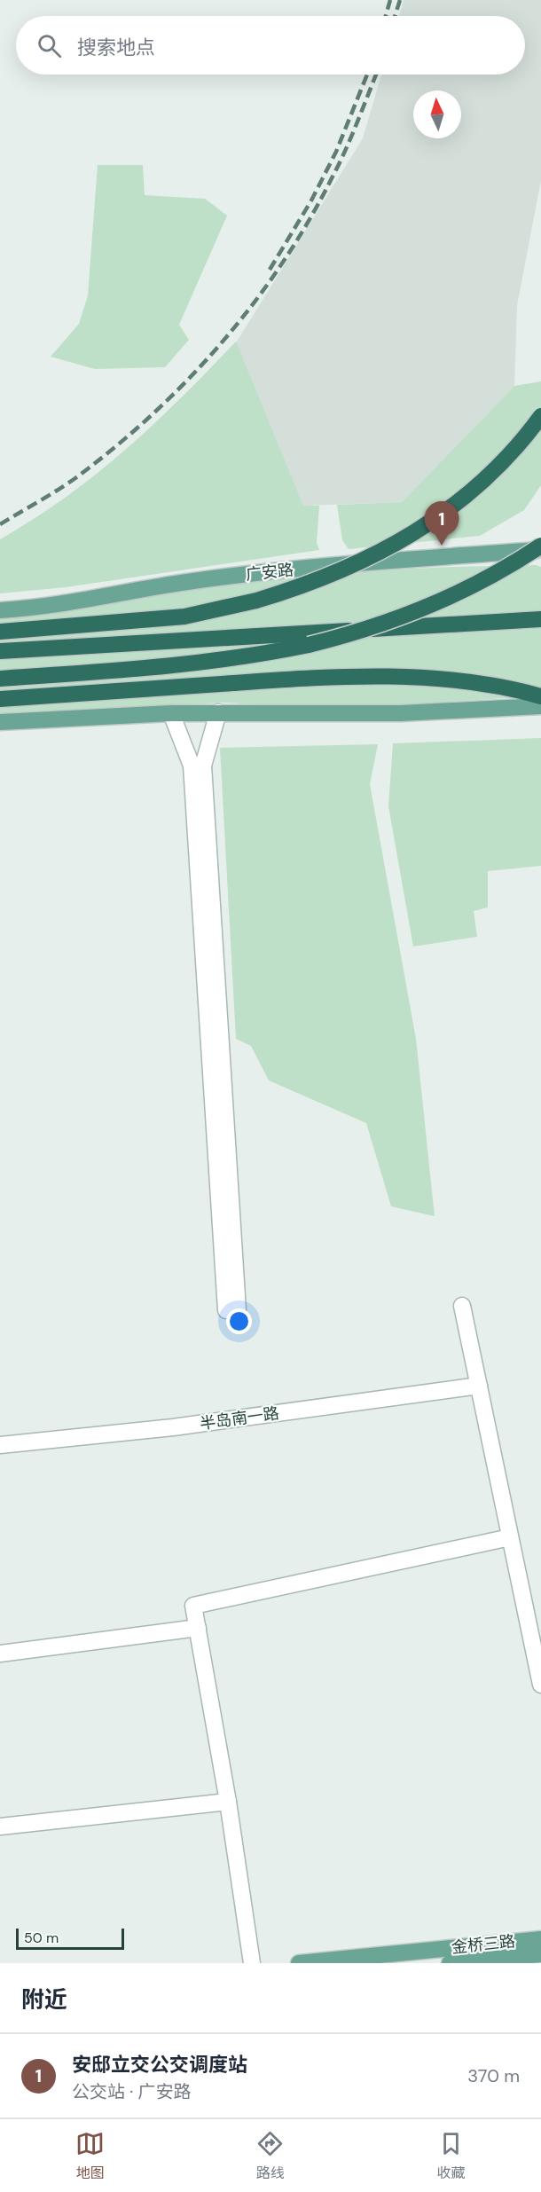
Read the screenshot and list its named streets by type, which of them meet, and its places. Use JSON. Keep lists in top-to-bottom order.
{
  "streets": {
    "main road": ["广安路", "金桥三路"],
    "street": ["半岛南一路"]
  },
  "scale_bar": "50 m",
  "north": "top",
  "page": {
    "search": "搜索地点",
    "pins": "1",
    "scale": "50 m",
    "heading": "附近",
    "list": [
      {
        "mark": "1",
        "name": "安邸立交公交调度站",
        "note": "公交站 · 广安路",
        "value": "370 m"
      }
    ],
    "nav": ["地图", "路线", "收藏"]
  }
}
